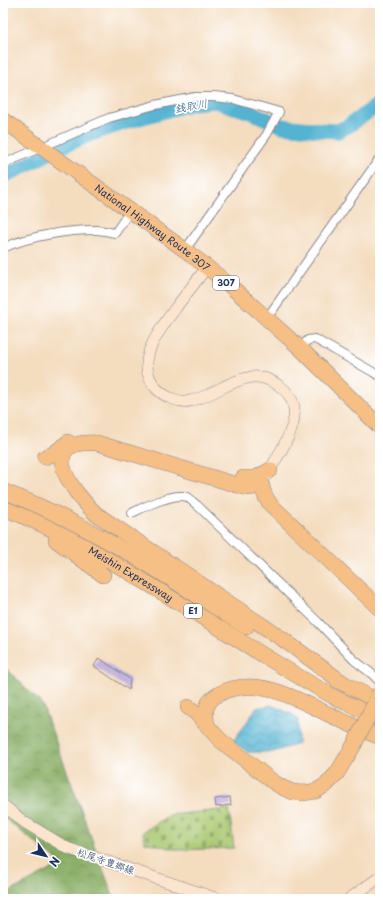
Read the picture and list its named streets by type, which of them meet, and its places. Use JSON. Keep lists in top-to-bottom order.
{
  "streets": {
    "highway": [
      "National Highway Route 307",
      "307",
      "Meishin Expressway",
      "E1"
    ],
    "main road": ["松尾寺豊郷線"]
  },
  "water": ["銭取川"],
  "north": "bottom right"
}
